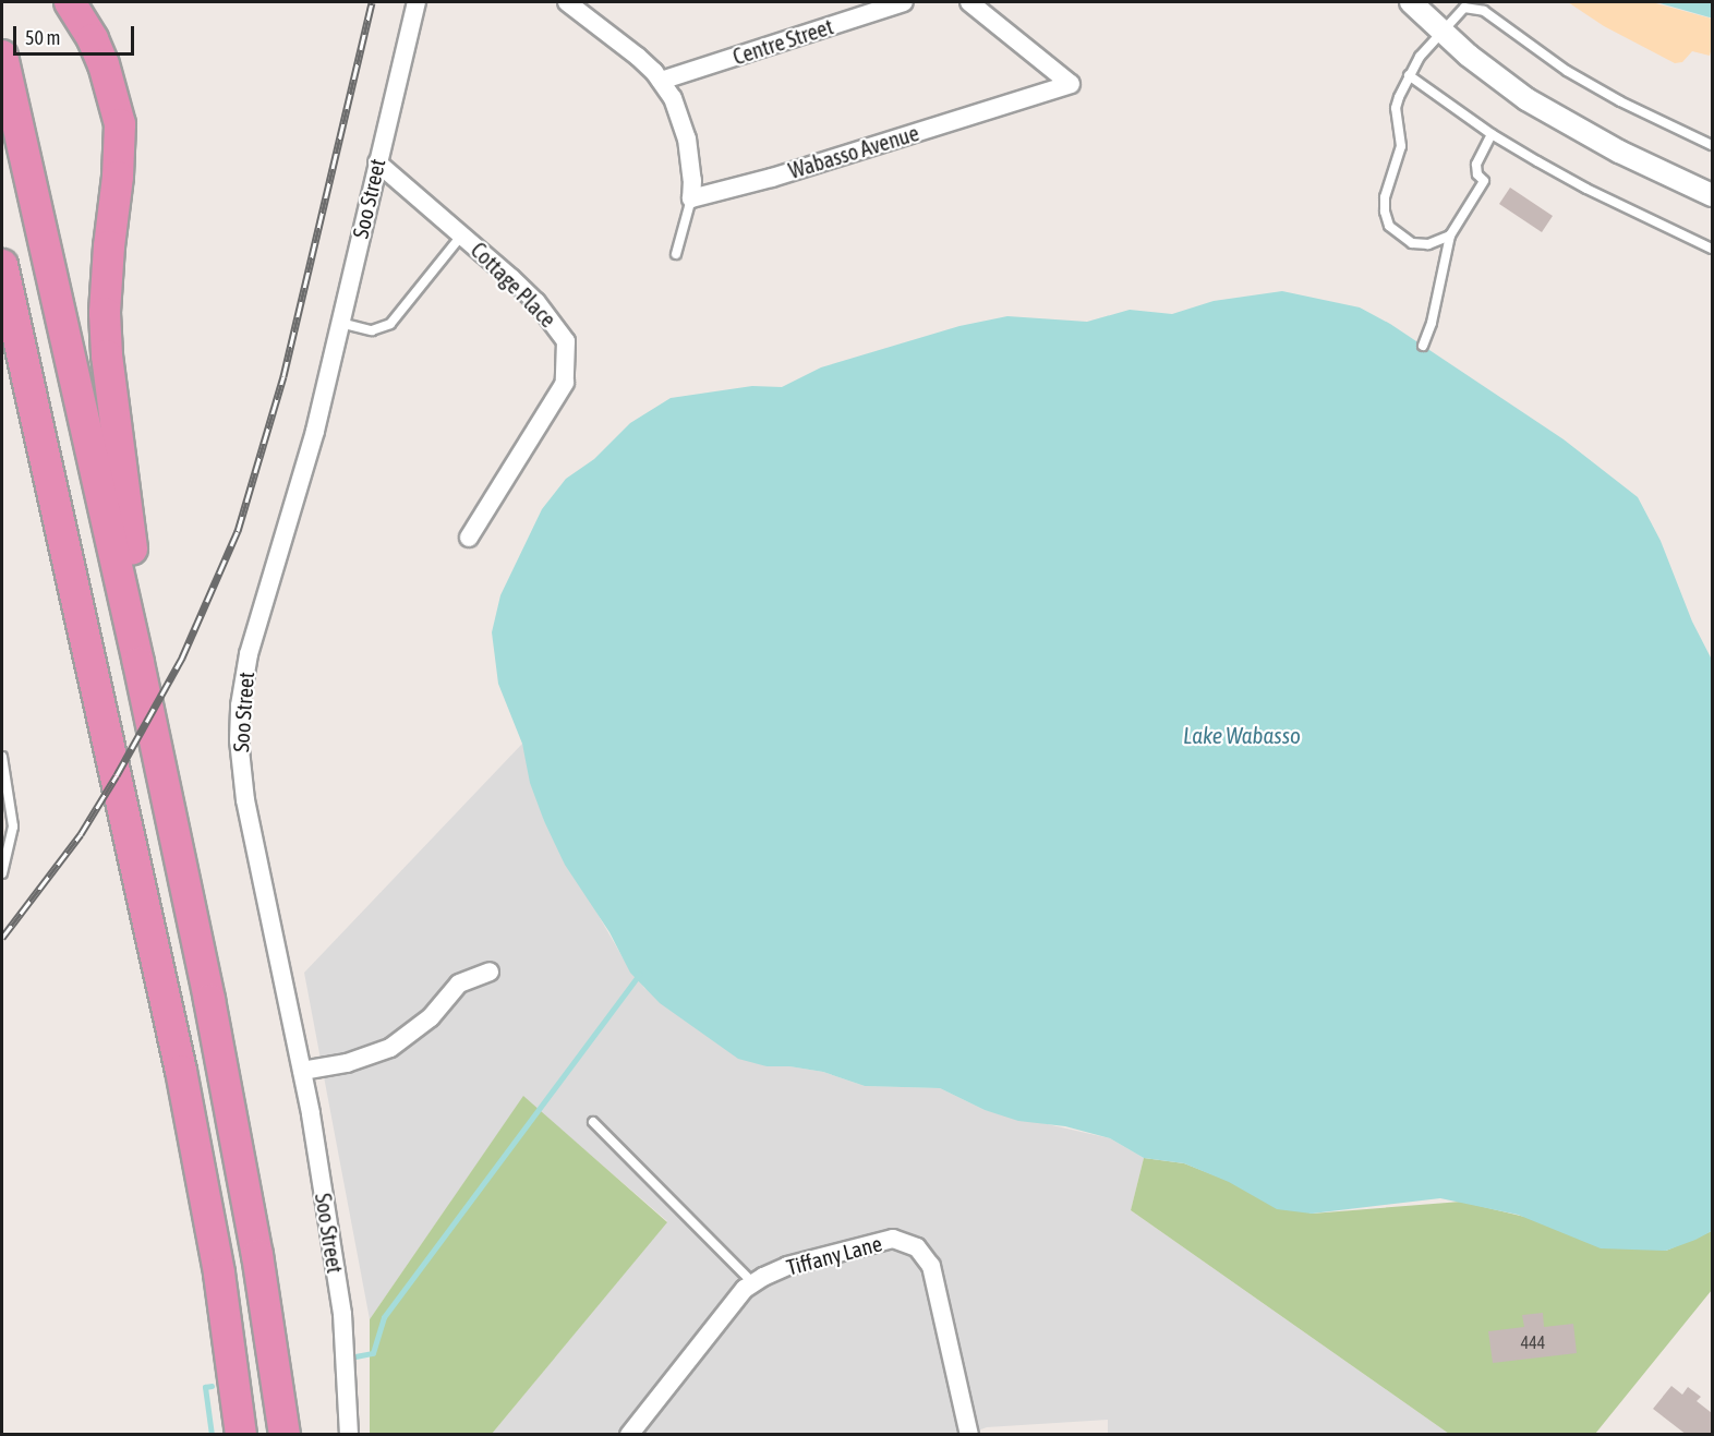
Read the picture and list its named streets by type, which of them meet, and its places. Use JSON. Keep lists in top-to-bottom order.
{
  "streets": {
    "street": [
      "Centre Street",
      "Wabasso Avenue",
      "Soo Street",
      "Cottage Place",
      "Tiffany Lane"
    ]
  },
  "crossings": [
    ["Soo Street", "Cottage Place"]
  ],
  "water": ["Lake Wabasso"],
  "house_numbers": ["444"],
  "scale_bar": "50 m"
}
